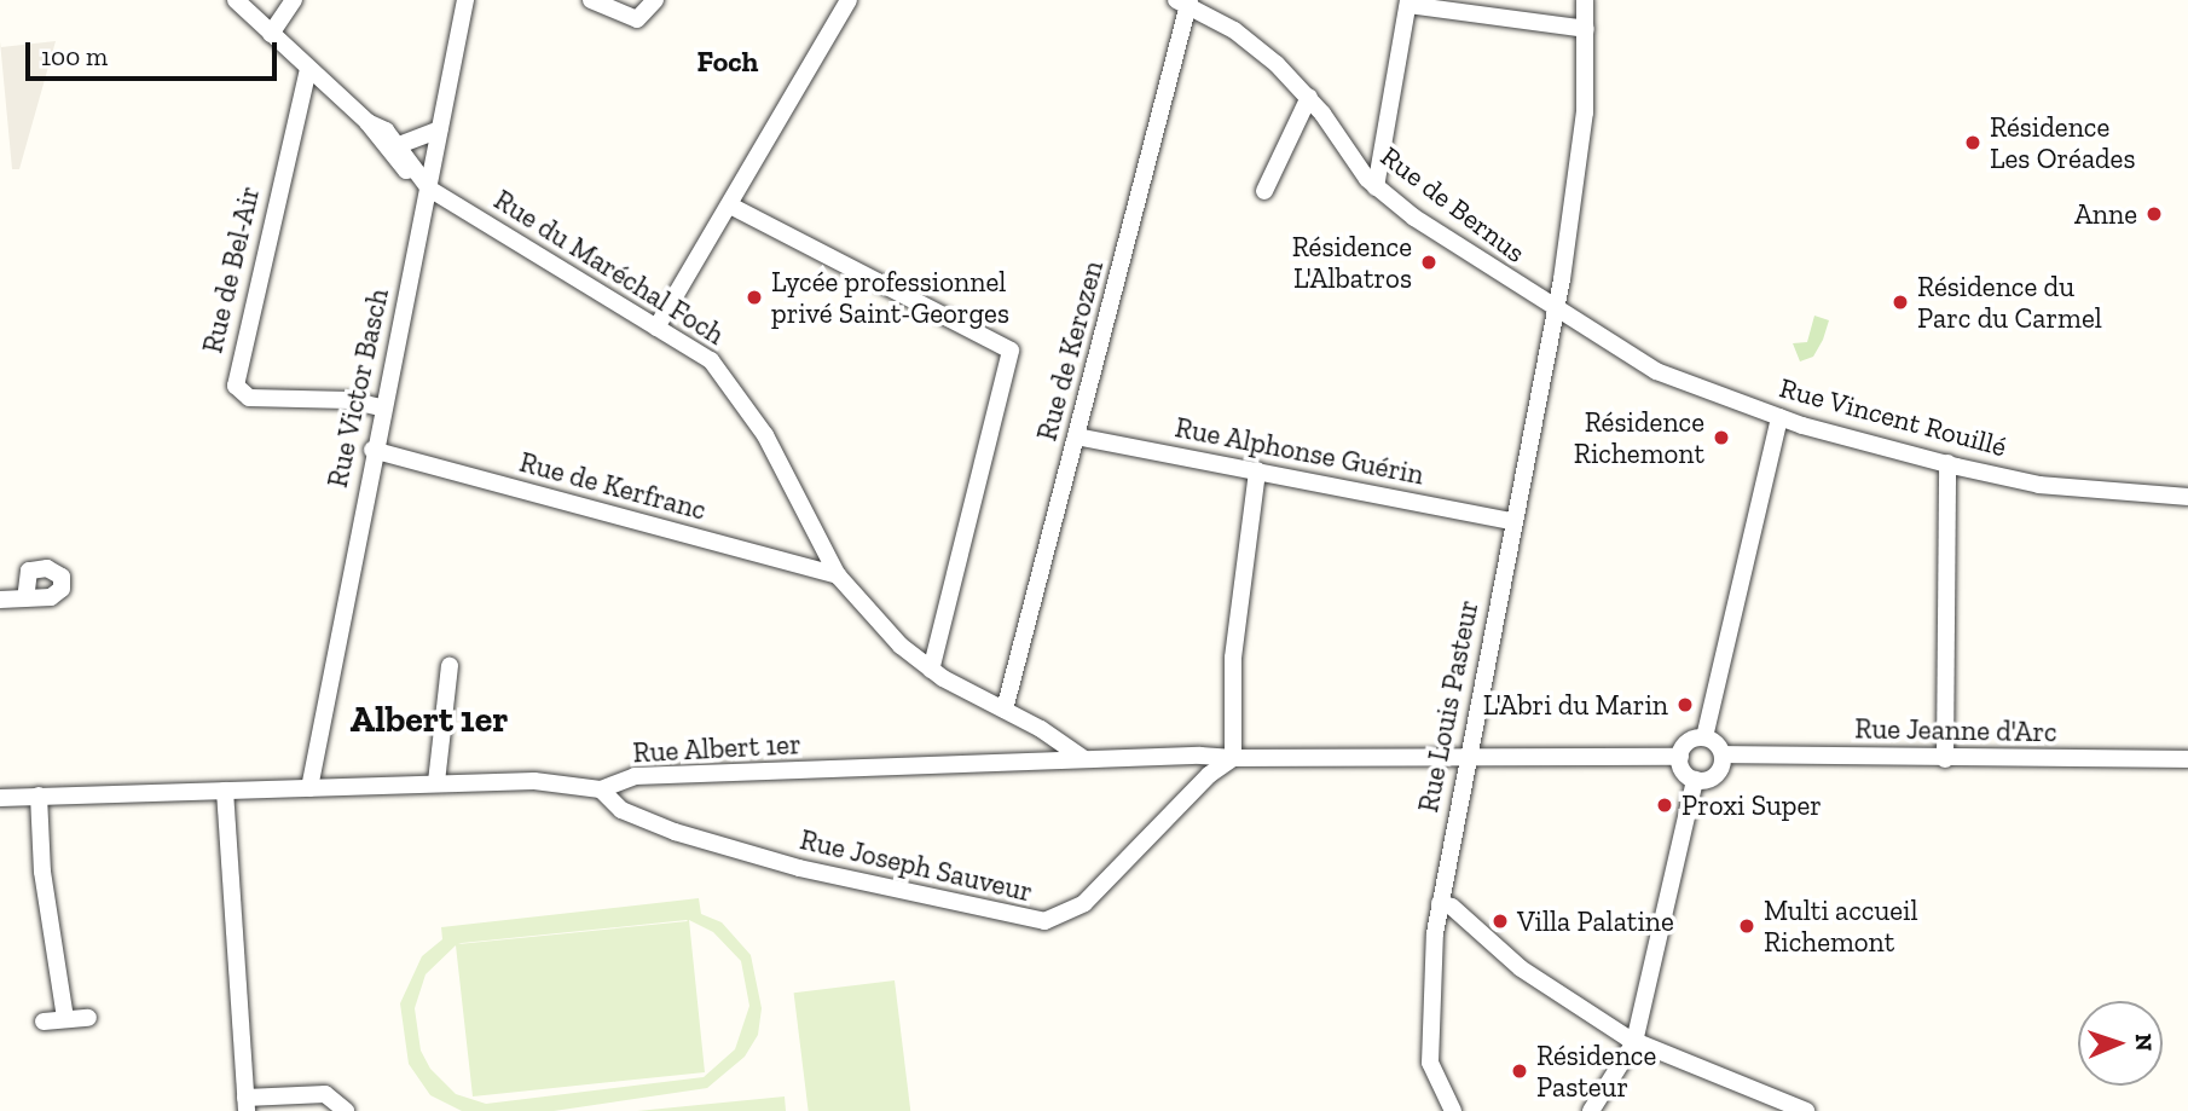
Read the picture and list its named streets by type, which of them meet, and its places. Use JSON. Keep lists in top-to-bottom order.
{
  "streets": {
    "street": [
      "Rue de Bernus",
      "Rue du Maréchal Foch",
      "Rue de Bel-Air",
      "Rue de Kerozen",
      "Rue Victor Basch",
      "Rue Vincent Rouillé",
      "Rue Alphonse Guérin",
      "Rue de Kerfranc",
      "Rue Louis Pasteur",
      "Rue Jeanne d'Arc",
      "Rue Albert 1er",
      "Rue Joseph Sauveur"
    ]
  },
  "crossings": [
    ["Rue de Bernus", "Rue de Kerozen"],
    ["Rue de Bernus", "Rue Vincent Rouillé"],
    ["Rue de Bernus", "Rue Louis Pasteur"],
    ["Rue du Maréchal Foch", "Rue de Kerozen"],
    ["Rue du Maréchal Foch", "Rue Victor Basch"],
    ["Rue du Maréchal Foch", "Rue de Kerfranc"],
    ["Rue du Maréchal Foch", "Rue Albert 1er"],
    ["Rue de Bel-Air", "Rue Victor Basch"],
    ["Rue de Kerozen", "Rue Alphonse Guérin"],
    ["Rue Victor Basch", "Rue de Kerfranc"],
    ["Rue Victor Basch", "Rue Albert 1er"],
    ["Rue Vincent Rouillé", "Rue Louis Pasteur"],
    ["Rue Alphonse Guérin", "Rue Louis Pasteur"],
    ["Rue Albert 1er", "Rue Joseph Sauveur"]
  ],
  "districts": ["Foch", "Albert 1er"],
  "places": [
    "Résidence Les Oréades",
    "Anne",
    "Résidence L'Albatros",
    "Lycée professionnel privé Saint-Georges",
    "Résidence du Parc du Carmel",
    "Résidence Richemont",
    "L'Abri du Marin",
    "Proxi Super",
    "Villa Palatine",
    "Multi accueil Richemont",
    "Résidence Pasteur"
  ],
  "scale_bar": "100 m",
  "north": "right"
}
